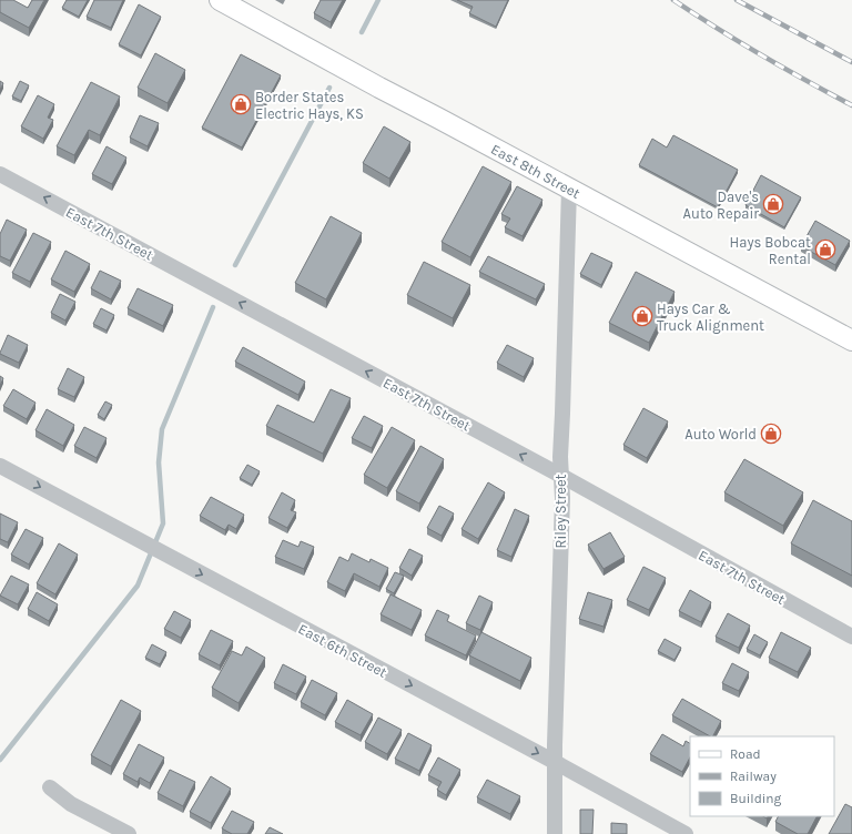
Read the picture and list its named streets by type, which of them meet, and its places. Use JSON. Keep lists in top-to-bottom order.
{
  "streets": {
    "main road": ["East 8th Street"],
    "street": ["East 7th Street", "Riley Street", "East 6th Street"]
  },
  "crossings": [
    ["East 8th Street", "Riley Street"],
    ["East 7th Street", "Riley Street"],
    ["Riley Street", "East 6th Street"]
  ],
  "one_way": ["East 7th Street", "East 6th Street"],
  "places": {
    "shop": [
      "Border States Electric Hays, KS",
      "Dave's Auto Repair",
      "Hays Bobcat Rental",
      "Hays Car & Truck Alignment",
      "Auto World"
    ]
  },
  "legend": ["Road", "Railway", "Building"]
}
